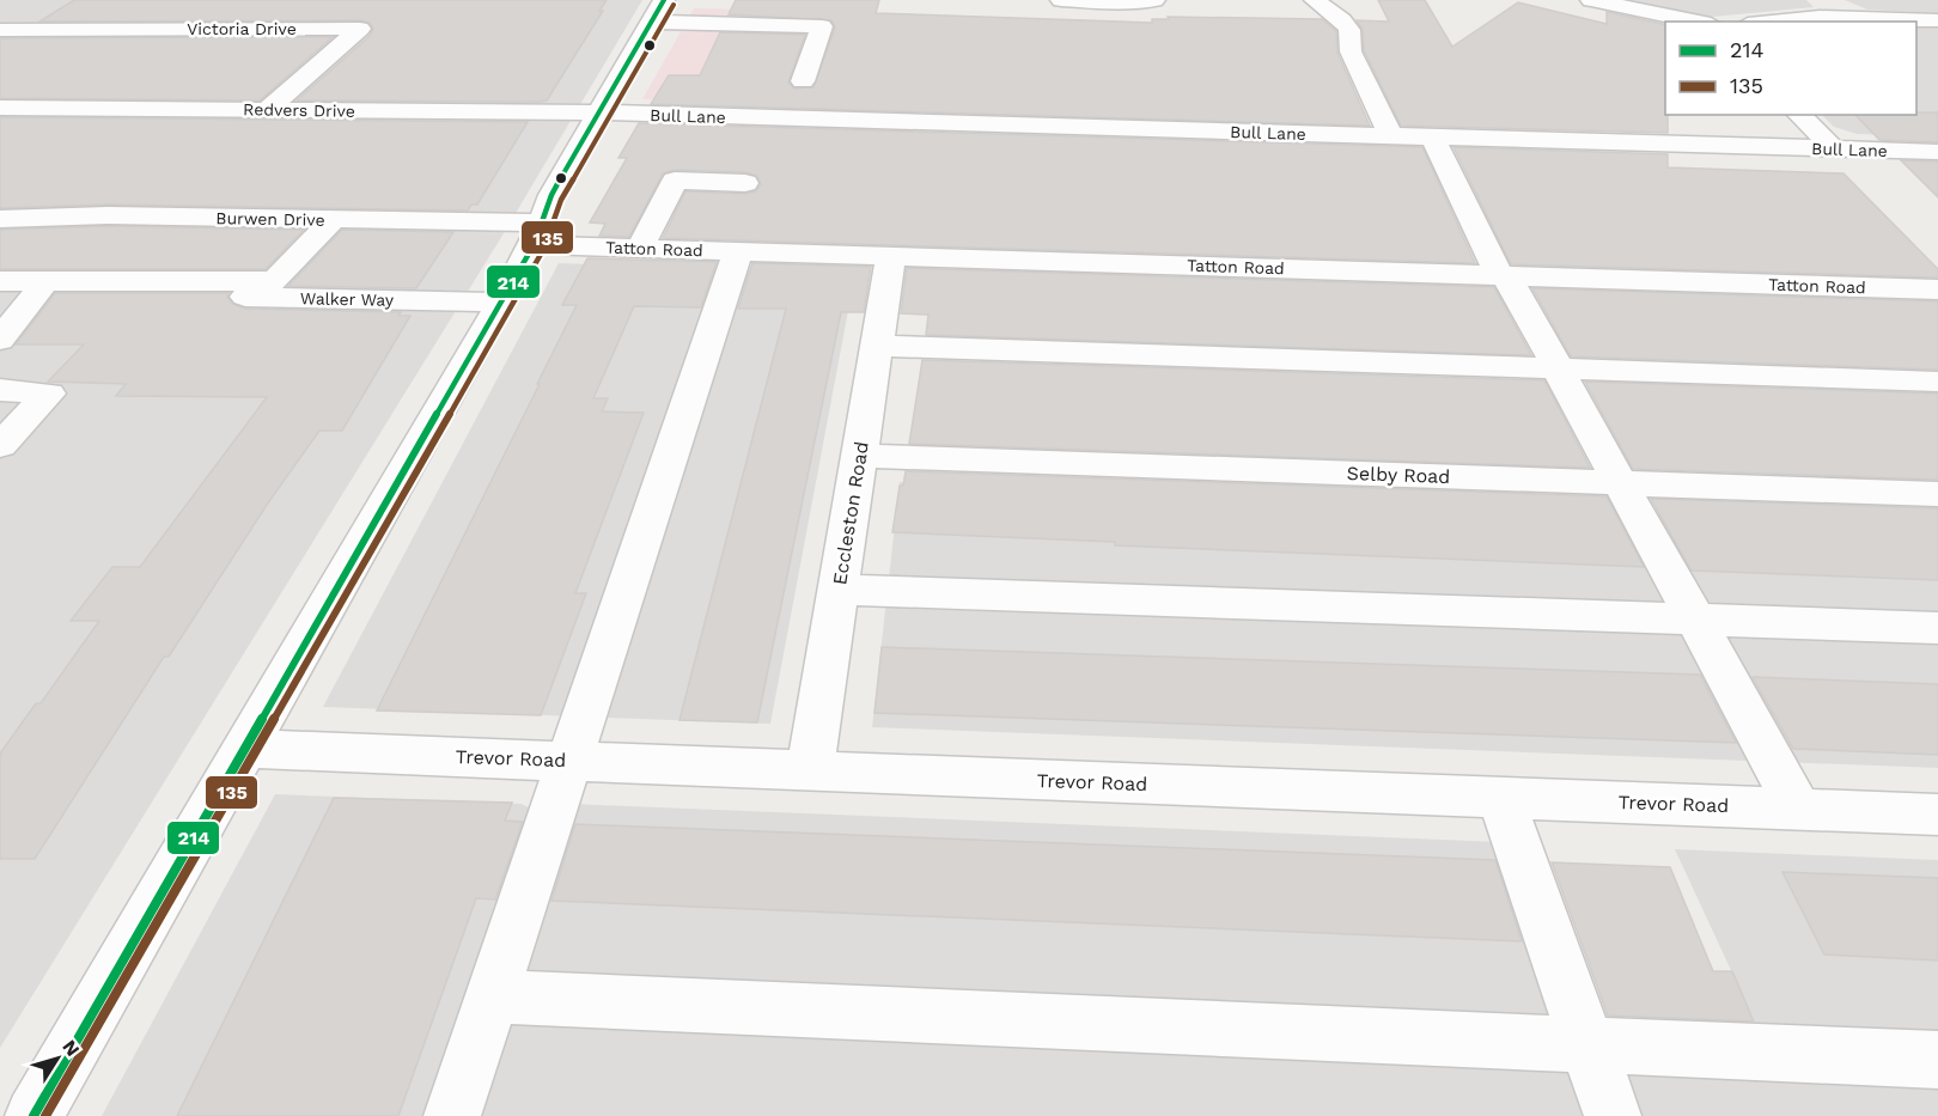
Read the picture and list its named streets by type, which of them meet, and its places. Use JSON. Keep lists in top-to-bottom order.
{
  "streets": {
    "street": [
      "Victoria Drive",
      "Redvers Drive",
      "Bull Lane",
      "Burwen Drive",
      "Tatton Road",
      "Walker Way",
      "Selby Road",
      "Eccleston Road",
      "Trevor Road"
    ]
  },
  "crossings": [
    ["Victoria Drive", "Redvers Drive"],
    ["Redvers Drive", "Bull Lane"],
    ["Burwen Drive", "Tatton Road"],
    ["Tatton Road", "Eccleston Road"],
    ["Selby Road", "Eccleston Road"],
    ["Eccleston Road", "Trevor Road"]
  ],
  "lines": ["transit line 214", "transit line 135"],
  "legend": ["214", "135"],
  "north": "top right"
}
